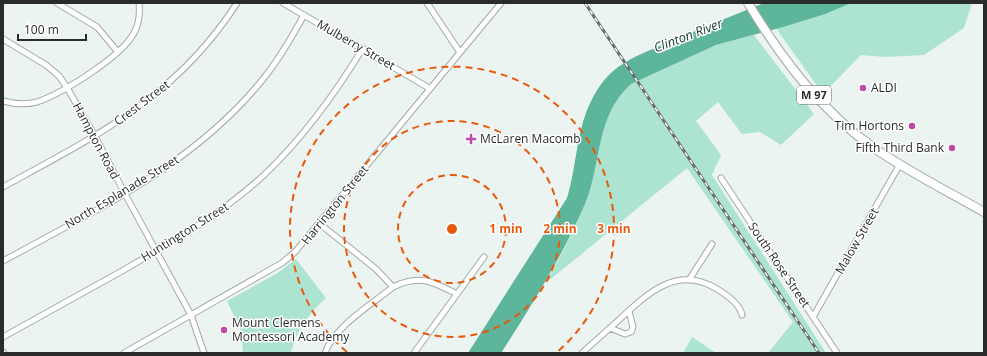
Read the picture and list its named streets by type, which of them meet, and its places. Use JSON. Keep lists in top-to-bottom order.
{
  "streets": {
    "main road": ["M 97"],
    "street": [
      "Mulberry Street",
      "Crest Street",
      "Hampton Road",
      "North Esplanade Street",
      "Harrington Street",
      "Huntington Street",
      "Malow Street",
      "South Rose Street"
    ]
  },
  "crossings": [
    ["Mulberry Street", "North Esplanade Street"],
    ["Mulberry Street", "Harrington Street"],
    ["Mulberry Street", "Huntington Street"],
    ["M 97", "Malow Street"],
    ["Crest Street", "Hampton Road"],
    ["Hampton Road", "North Esplanade Street"],
    ["Hampton Road", "Harrington Street"],
    ["Hampton Road", "Huntington Street"],
    ["Malow Street", "South Rose Street"]
  ],
  "water": ["Clinton River"],
  "places": {
    "other": [
      "ALDI",
      "Tim Hortons",
      "Fifth Third Bank",
      "Mount Clemens Montessori Academy"
    ],
    "health": ["McLaren Macomb"]
  },
  "scale_bar": "100 m",
  "rings": ["1 min", "2 min", "3 min"]
}
